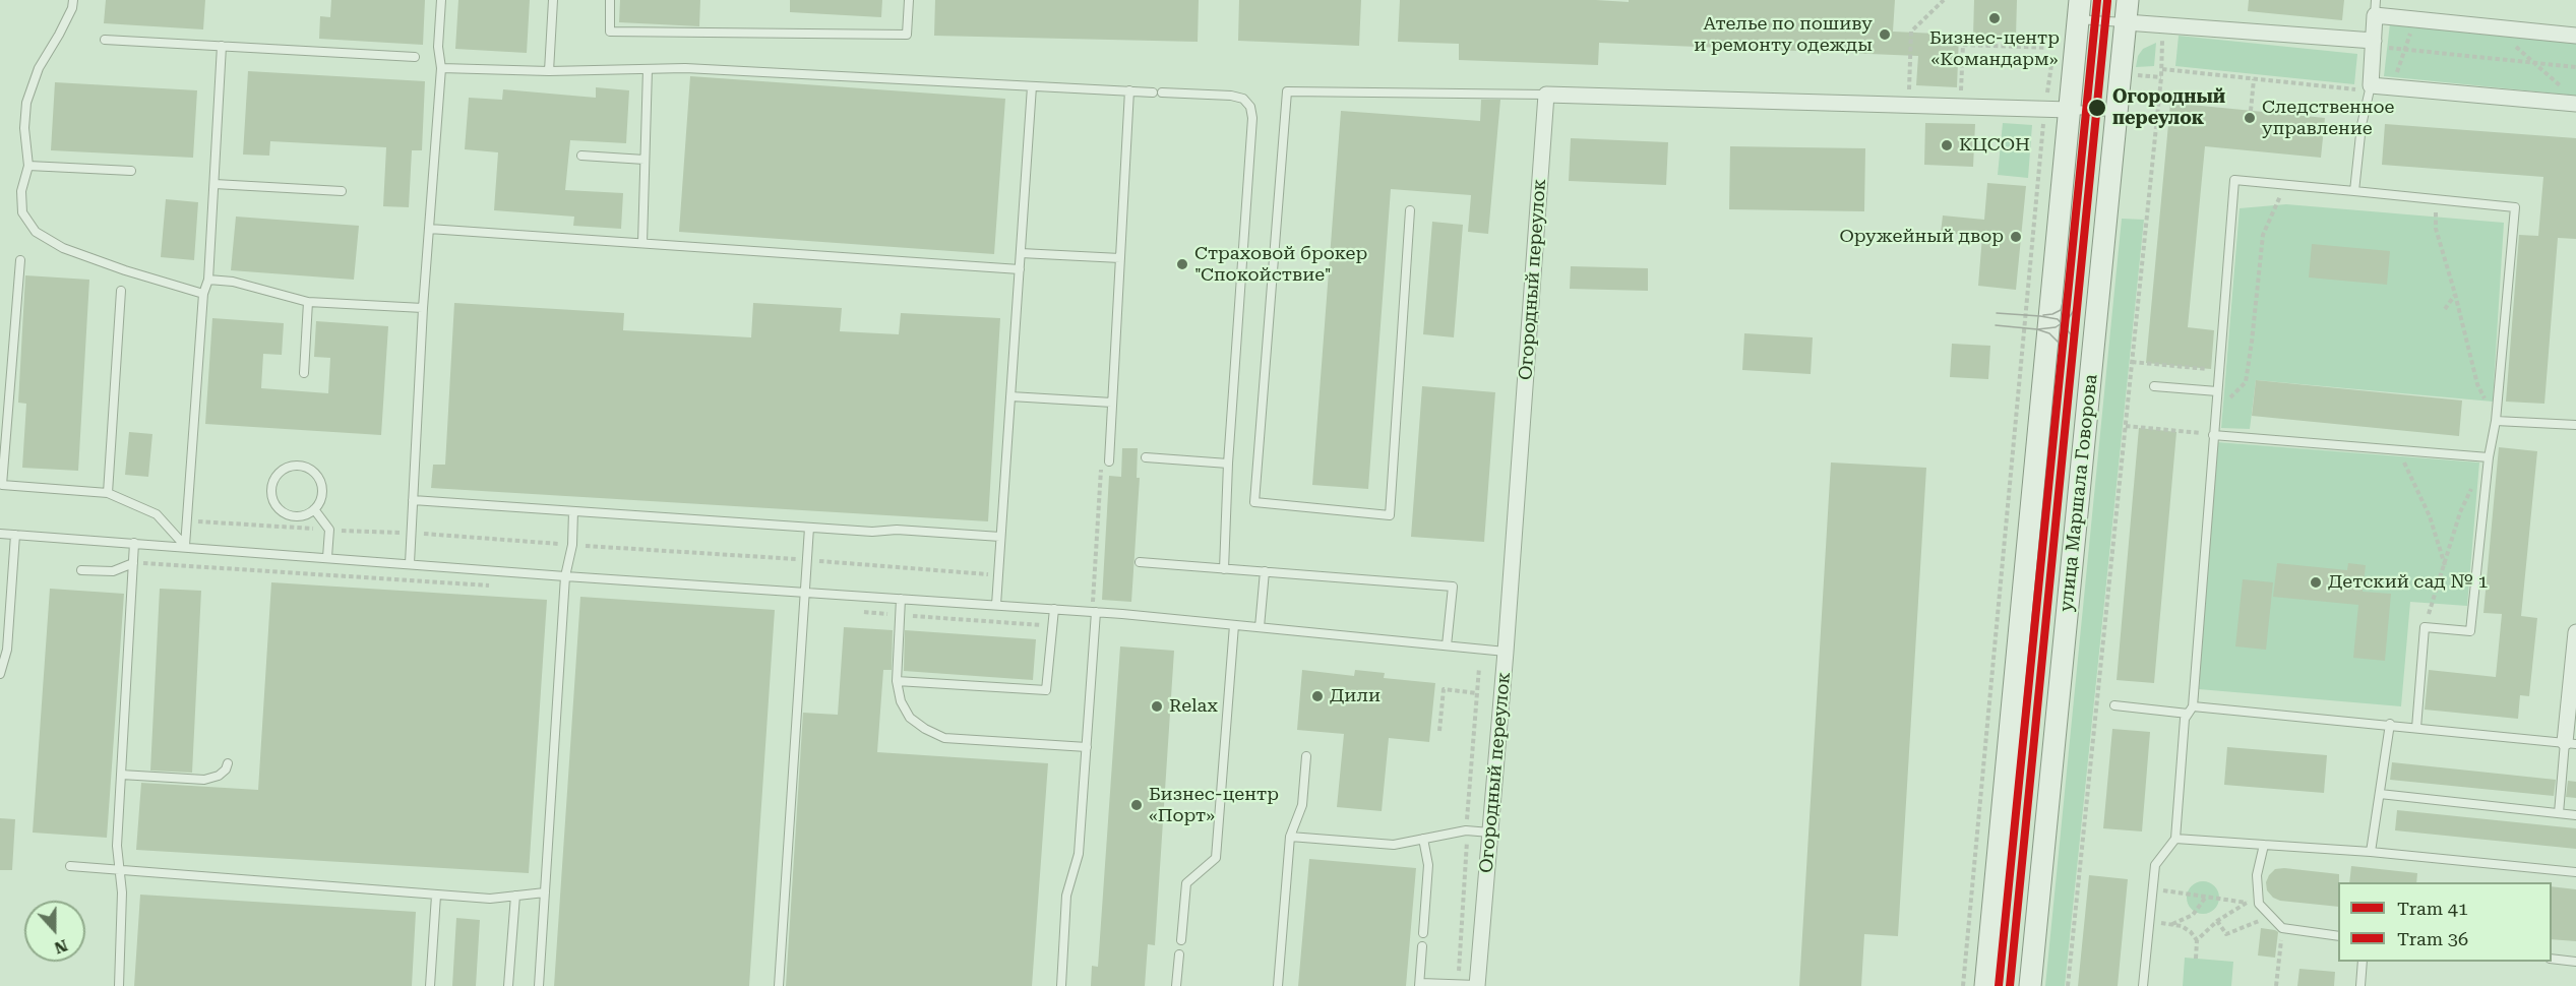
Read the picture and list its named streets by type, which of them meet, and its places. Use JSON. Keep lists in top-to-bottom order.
{
  "streets": {
    "main road": ["улица Маршала Говорова"],
    "street": ["Огородный переулок"]
  },
  "places": [
    "Бизнес-центр «Командарм»",
    "Ателье по пошиву и ремонту одежды",
    "Огородный переулок",
    "Следственное управление",
    "КЦСОН",
    "Оружейный двор",
    "Страховой брокер \"Спокойствие\"",
    "Детский сад № 1",
    "Дили",
    "Relax",
    "Бизнес-центр «Порт»"
  ],
  "lines": ["tram line 41", "tram line 36"],
  "legend": ["Tram 41", "Tram 36"],
  "north": "bottom"
}
